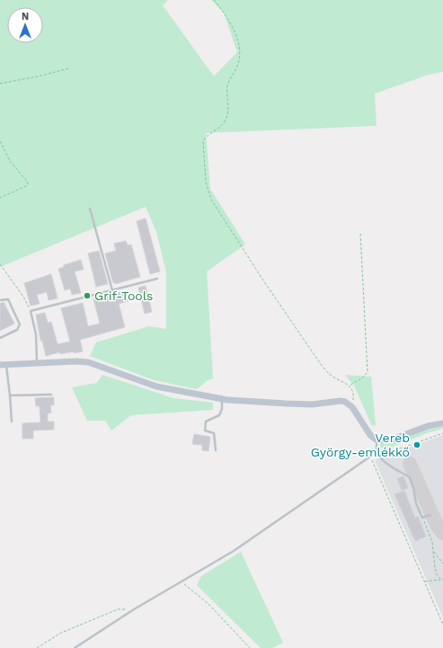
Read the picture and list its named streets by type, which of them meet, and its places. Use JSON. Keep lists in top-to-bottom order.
{
  "places": ["Grif-Tools", "Vereb György-emlékkő"],
  "north": "top"
}
